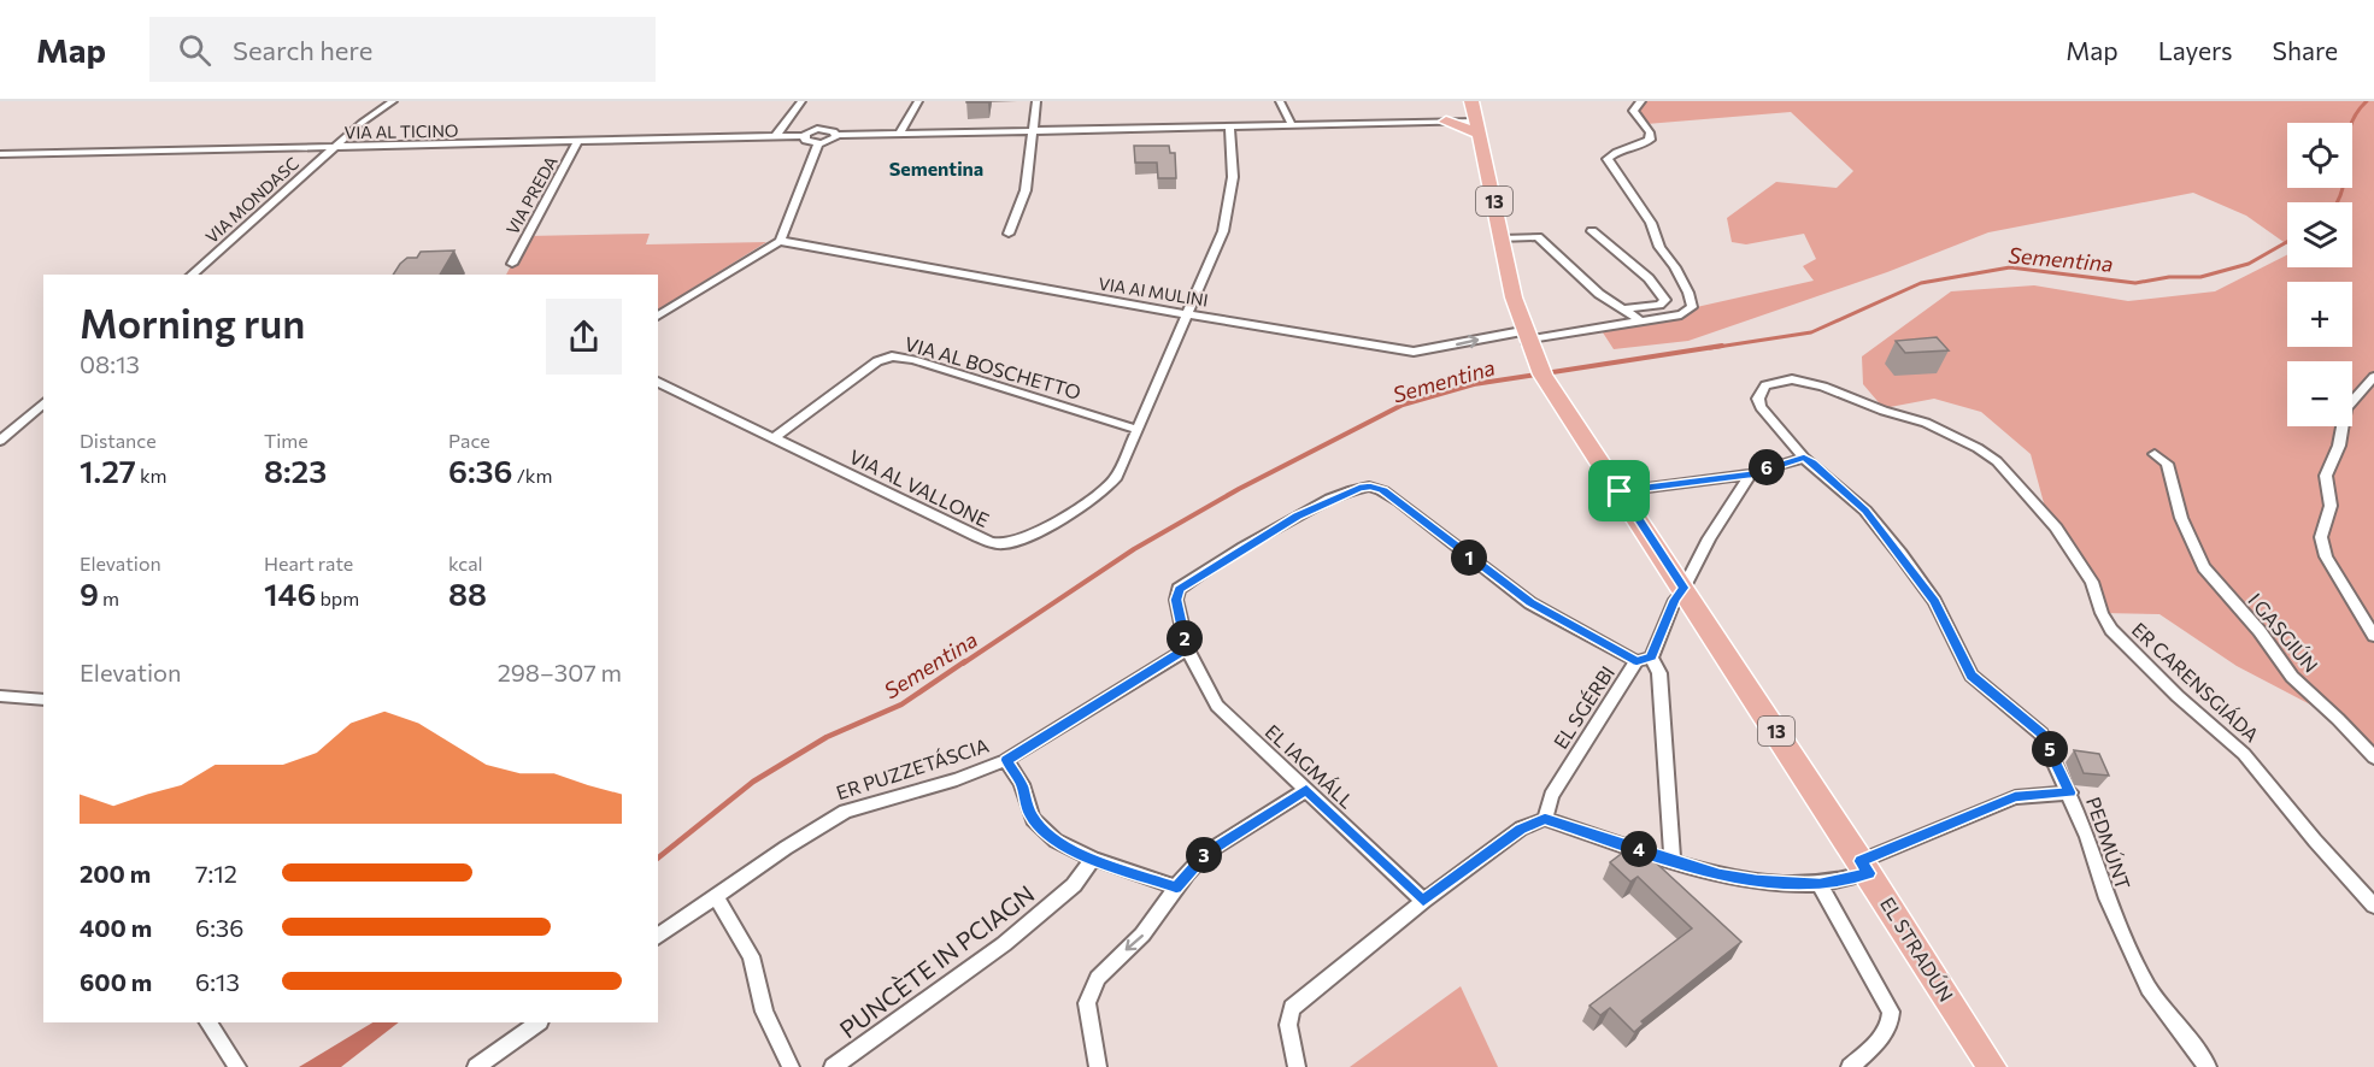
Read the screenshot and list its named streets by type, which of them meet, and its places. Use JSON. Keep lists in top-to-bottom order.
{
  "streets": {
    "main road": ["13", "EL STRADÚN"],
    "street": [
      "VIA AL TICINO",
      "VIA PREDA",
      "VIA MONDASC",
      "VIA AI MULINI",
      "VIA AL BOSCHETTO",
      "VIA AL VALLONE",
      "I GASGIÚN",
      "ER CARENSGIÁDA",
      "EL SGÉRBI",
      "EL IAGMÁLL",
      "ER PUZZETÁSCIA",
      "PEDMÚNT",
      "PUNCÈTE IN PCIAGN"
    ]
  },
  "crossings": [
    ["VIA AL TICINO", "VIA PREDA"],
    ["VIA AL TICINO", "VIA MONDASC"],
    ["13", "VIA AI MULINI"],
    ["13", "EL STRADÚN"],
    ["VIA AI MULINI", "VIA AL VALLONE"],
    ["VIA AI MULINI", "EL STRADÚN"],
    ["VIA AL BOSCHETTO", "VIA AL VALLONE"],
    ["ER CARENSGIÁDA", "PEDMÚNT"],
    ["EL SGÉRBI", "EL IAGMÁLL"],
    ["EL SGÉRBI", "EL STRADÚN"],
    ["EL IAGMÁLL", "ER PUZZETÁSCIA"]
  ],
  "districts": ["Sementina"],
  "water": ["Sementina"],
  "page": {
    "header": "Map",
    "search": "Search here",
    "nav": ["Map", "Layers", "Share"],
    "map_buttons": ["+", "−"],
    "heading": ["Morning run", "08:13"],
    "stats": [
      ["Distance", "1.27 km"],
      ["Time", "8:23"],
      ["Pace", "6:36 /km"],
      ["Elevation", "9 m"],
      ["Heart rate", "146 bpm"],
      ["kcal", "88"]
    ],
    "pins": [
      "6",
      "1",
      "2",
      "5",
      "4",
      "3"
    ],
    "chart": ["Elevation", "298–307 m"],
    "list": [
      {
        "name": "200 m",
        "note": "7:12"
      },
      {
        "name": "400 m",
        "note": "6:36"
      },
      {
        "name": "600 m",
        "note": "6:13"
      }
    ]
  }
}
